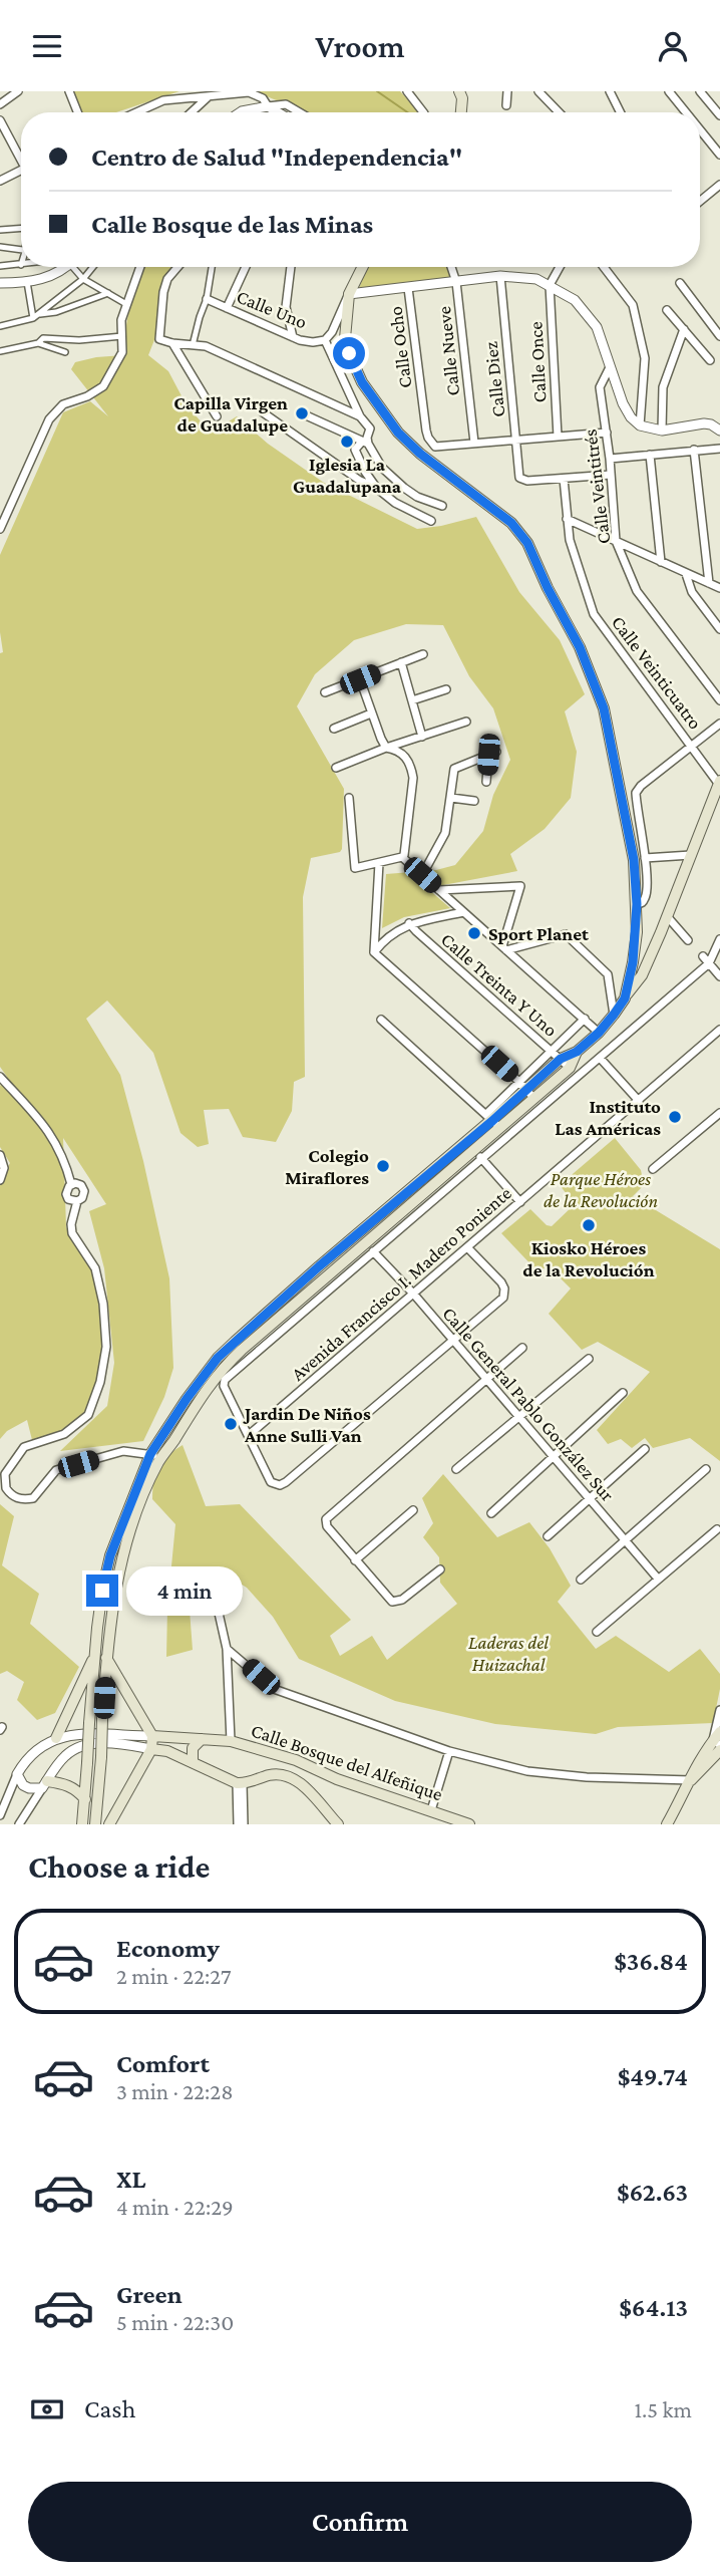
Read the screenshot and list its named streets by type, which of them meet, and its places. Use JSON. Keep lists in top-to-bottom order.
{
  "streets": {
    "main road": ["Calle Bosque del Alfeñique"],
    "street": [
      "Calle Uno",
      "Calle Ocho",
      "Calle Nueve",
      "Calle Once",
      "Calle Diez",
      "Calle Veintitrés",
      "Calle Veinticuatro",
      "Calle Treinta Y Uno",
      "Avenida Francisco I. Madero Poniente",
      "Calle General Pablo González Sur"
    ]
  },
  "crossings": [
    ["Calle Ocho", "Calle Nueve"],
    ["Calle Diez", "Calle Veinticuatro"],
    ["Avenida Francisco I. Madero Poniente", "Calle General Pablo González Sur"]
  ],
  "parks": ["Parque Héroes de la Revolución", "Laderas del Huizachal"],
  "places": [
    "Capilla Virgen de Guadalupe",
    "Iglesia La Guadalupana",
    "Sport Planet",
    "Instituto Las Américas",
    "Colegio Miraflores",
    "Kiosko Héroes de la Revolución",
    "Jardin De Niños Anne Sulli Van"
  ],
  "page": {
    "header": "Vroom",
    "banner": ["Centro de Salud \"Independencia\"", "Calle Bosque de las Minas"],
    "bubble": "4 min",
    "heading": "Choose a ride",
    "list": [
      {
        "name": "Economy",
        "note": "2 min · 22:27",
        "value": "$36.84"
      },
      {
        "name": "Comfort",
        "note": "3 min · 22:28",
        "value": "$49.74"
      },
      {
        "name": "XL",
        "note": "4 min · 22:29",
        "value": "$62.63"
      },
      {
        "name": "Green",
        "note": "5 min · 22:30",
        "value": "$64.13"
      }
    ],
    "pay": ["Cash", "1.5 km"],
    "buttons": "Confirm"
  }
}
